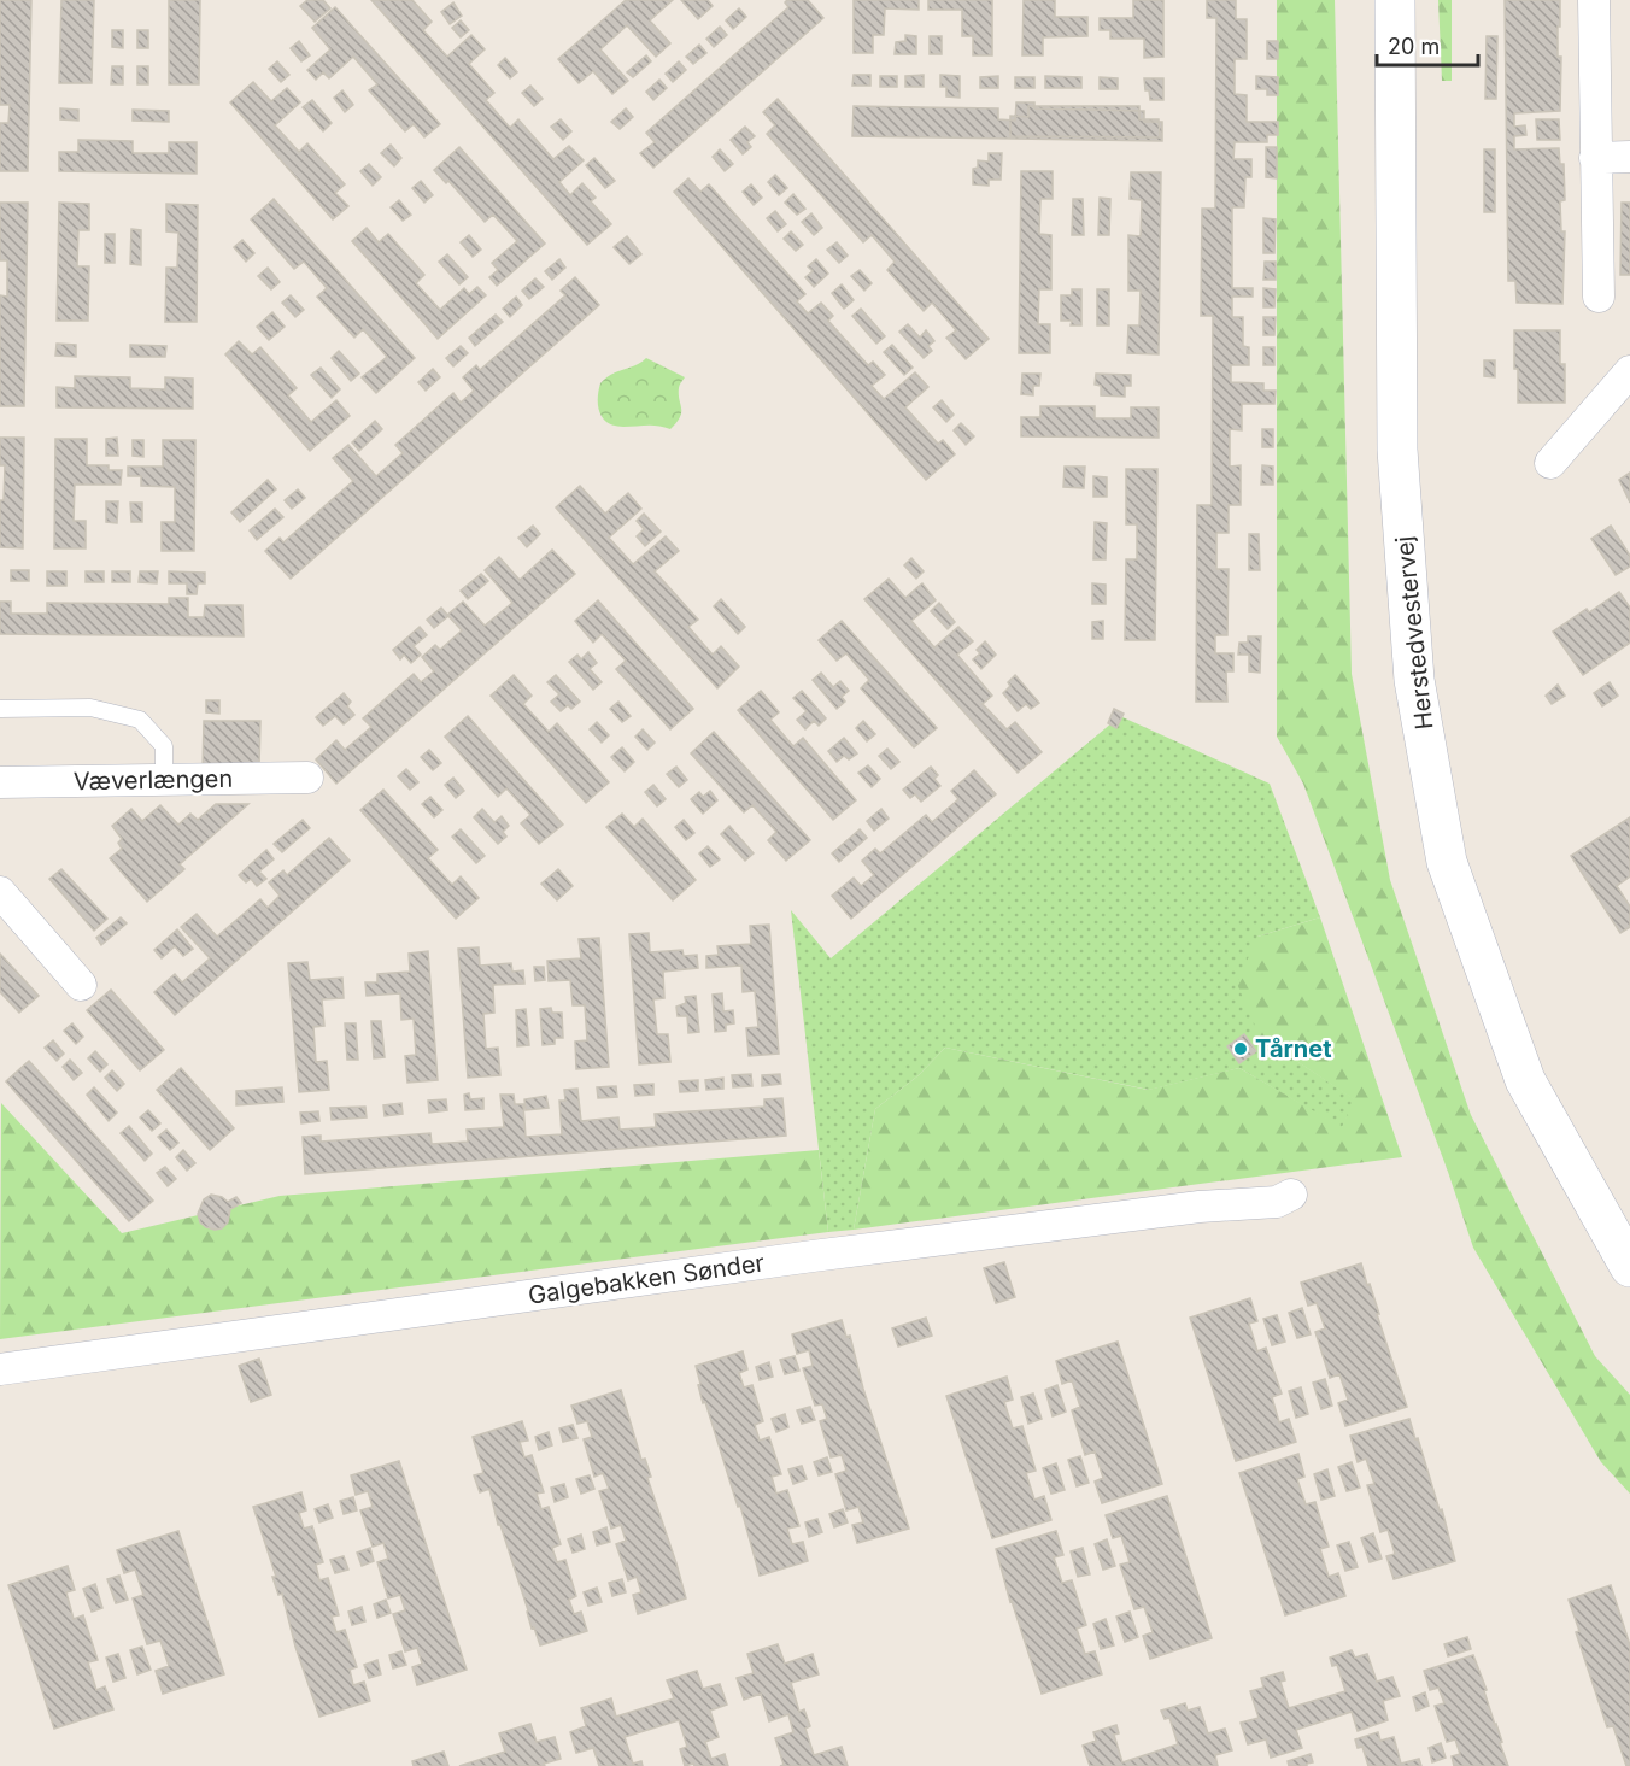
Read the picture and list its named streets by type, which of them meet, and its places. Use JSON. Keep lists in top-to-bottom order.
{
  "streets": {
    "street": ["Herstedvestervej", "Væverlængen", "Galgebakken Sønder"]
  },
  "places": ["Tårnet"],
  "scale_bar": "20 m"
}
